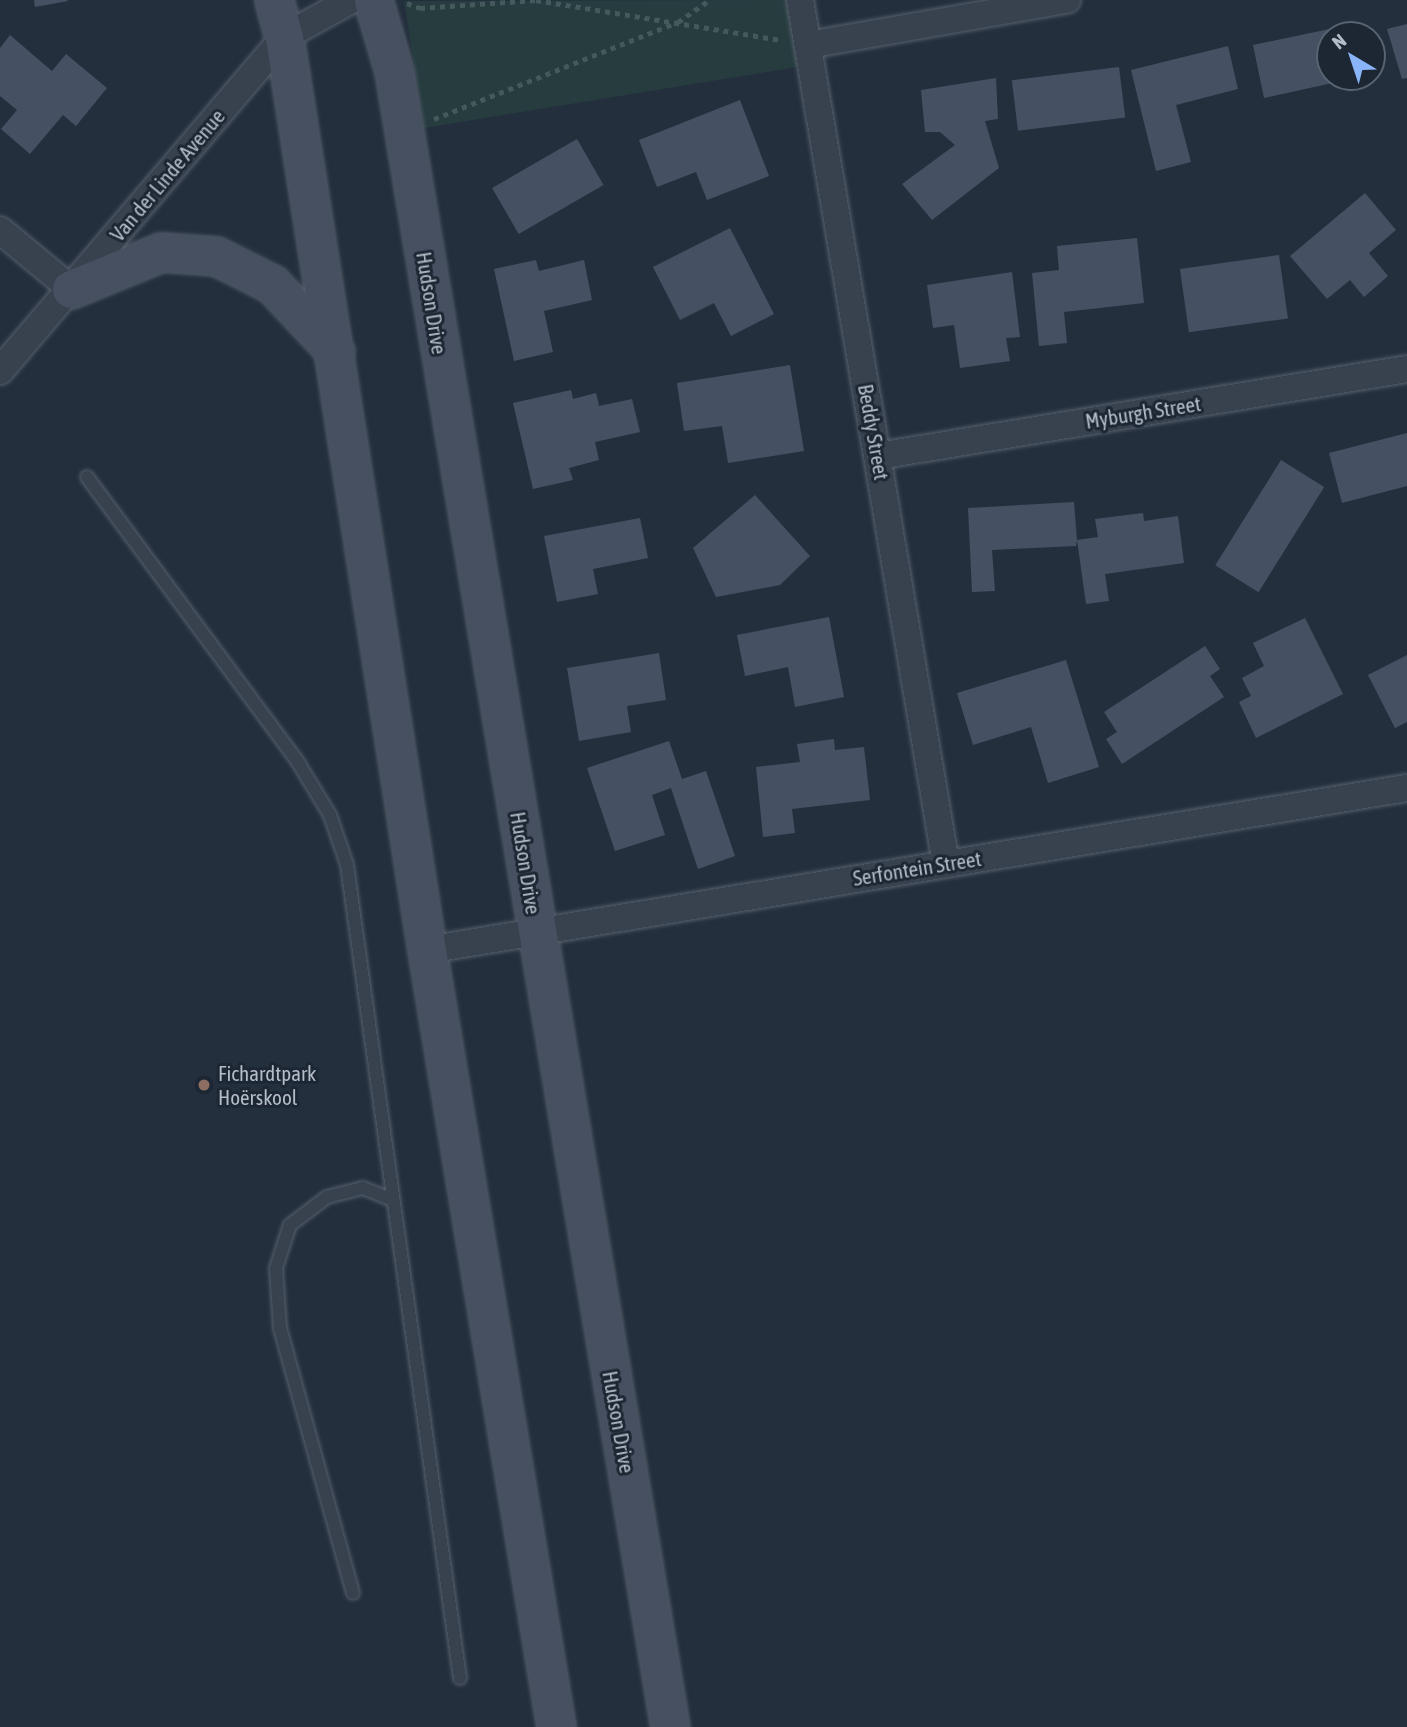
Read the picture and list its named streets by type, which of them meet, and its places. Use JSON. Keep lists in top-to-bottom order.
{
  "streets": {
    "street": [
      "Van der Linde Avenue",
      "Hudson Drive",
      "Myburgh Street",
      "Beddy Street",
      "Serfontein Street"
    ]
  },
  "crossings": [
    ["Hudson Drive", "Serfontein Street"],
    ["Myburgh Street", "Beddy Street"],
    ["Beddy Street", "Serfontein Street"]
  ],
  "places": ["Fichardtpark Hoërskool"],
  "north": "top left"
}
